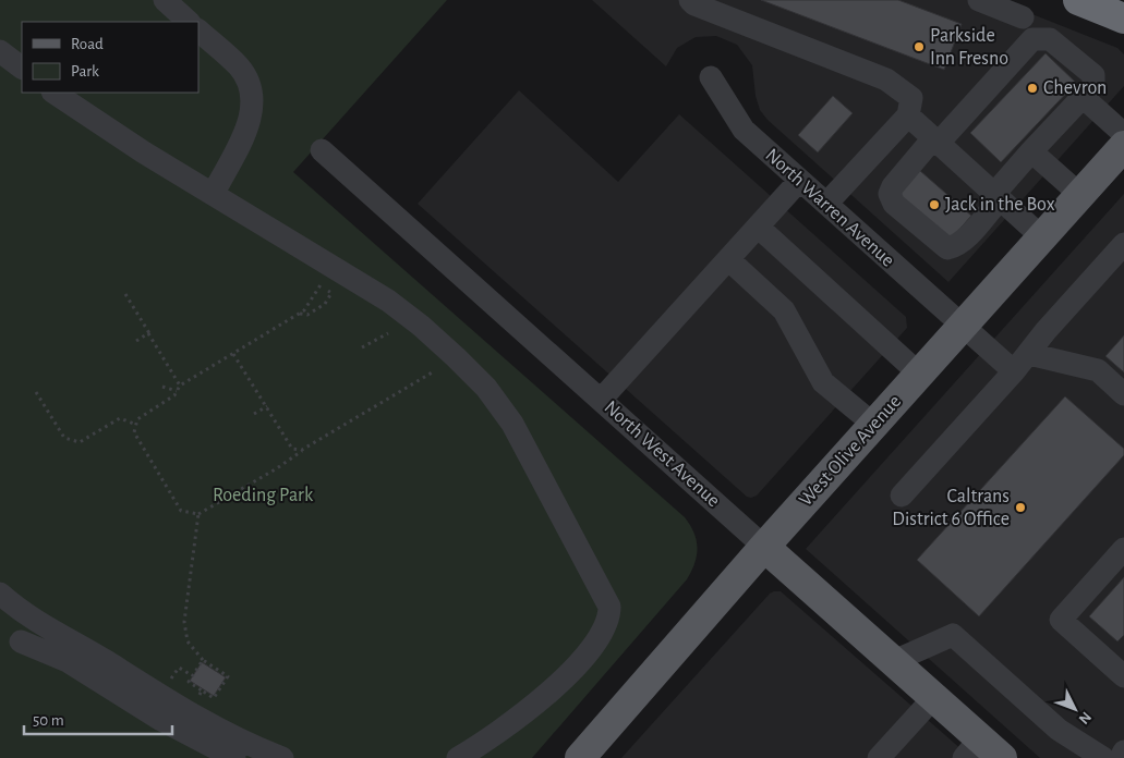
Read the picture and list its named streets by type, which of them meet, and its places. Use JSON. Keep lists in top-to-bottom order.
{
  "streets": {
    "main road": ["West Olive Avenue", "North West Avenue"],
    "street": ["North Warren Avenue"]
  },
  "crossings": [
    ["North Warren Avenue", "West Olive Avenue"],
    ["West Olive Avenue", "North West Avenue"]
  ],
  "parks": ["Roeding Park"],
  "places": [
    "Parkside Inn Fresno",
    "Chevron",
    "Jack in the Box",
    "Caltrans District 6 Office"
  ],
  "legend": ["Road", "Park"],
  "scale_bar": "50 m",
  "north": "bottom right"
}
